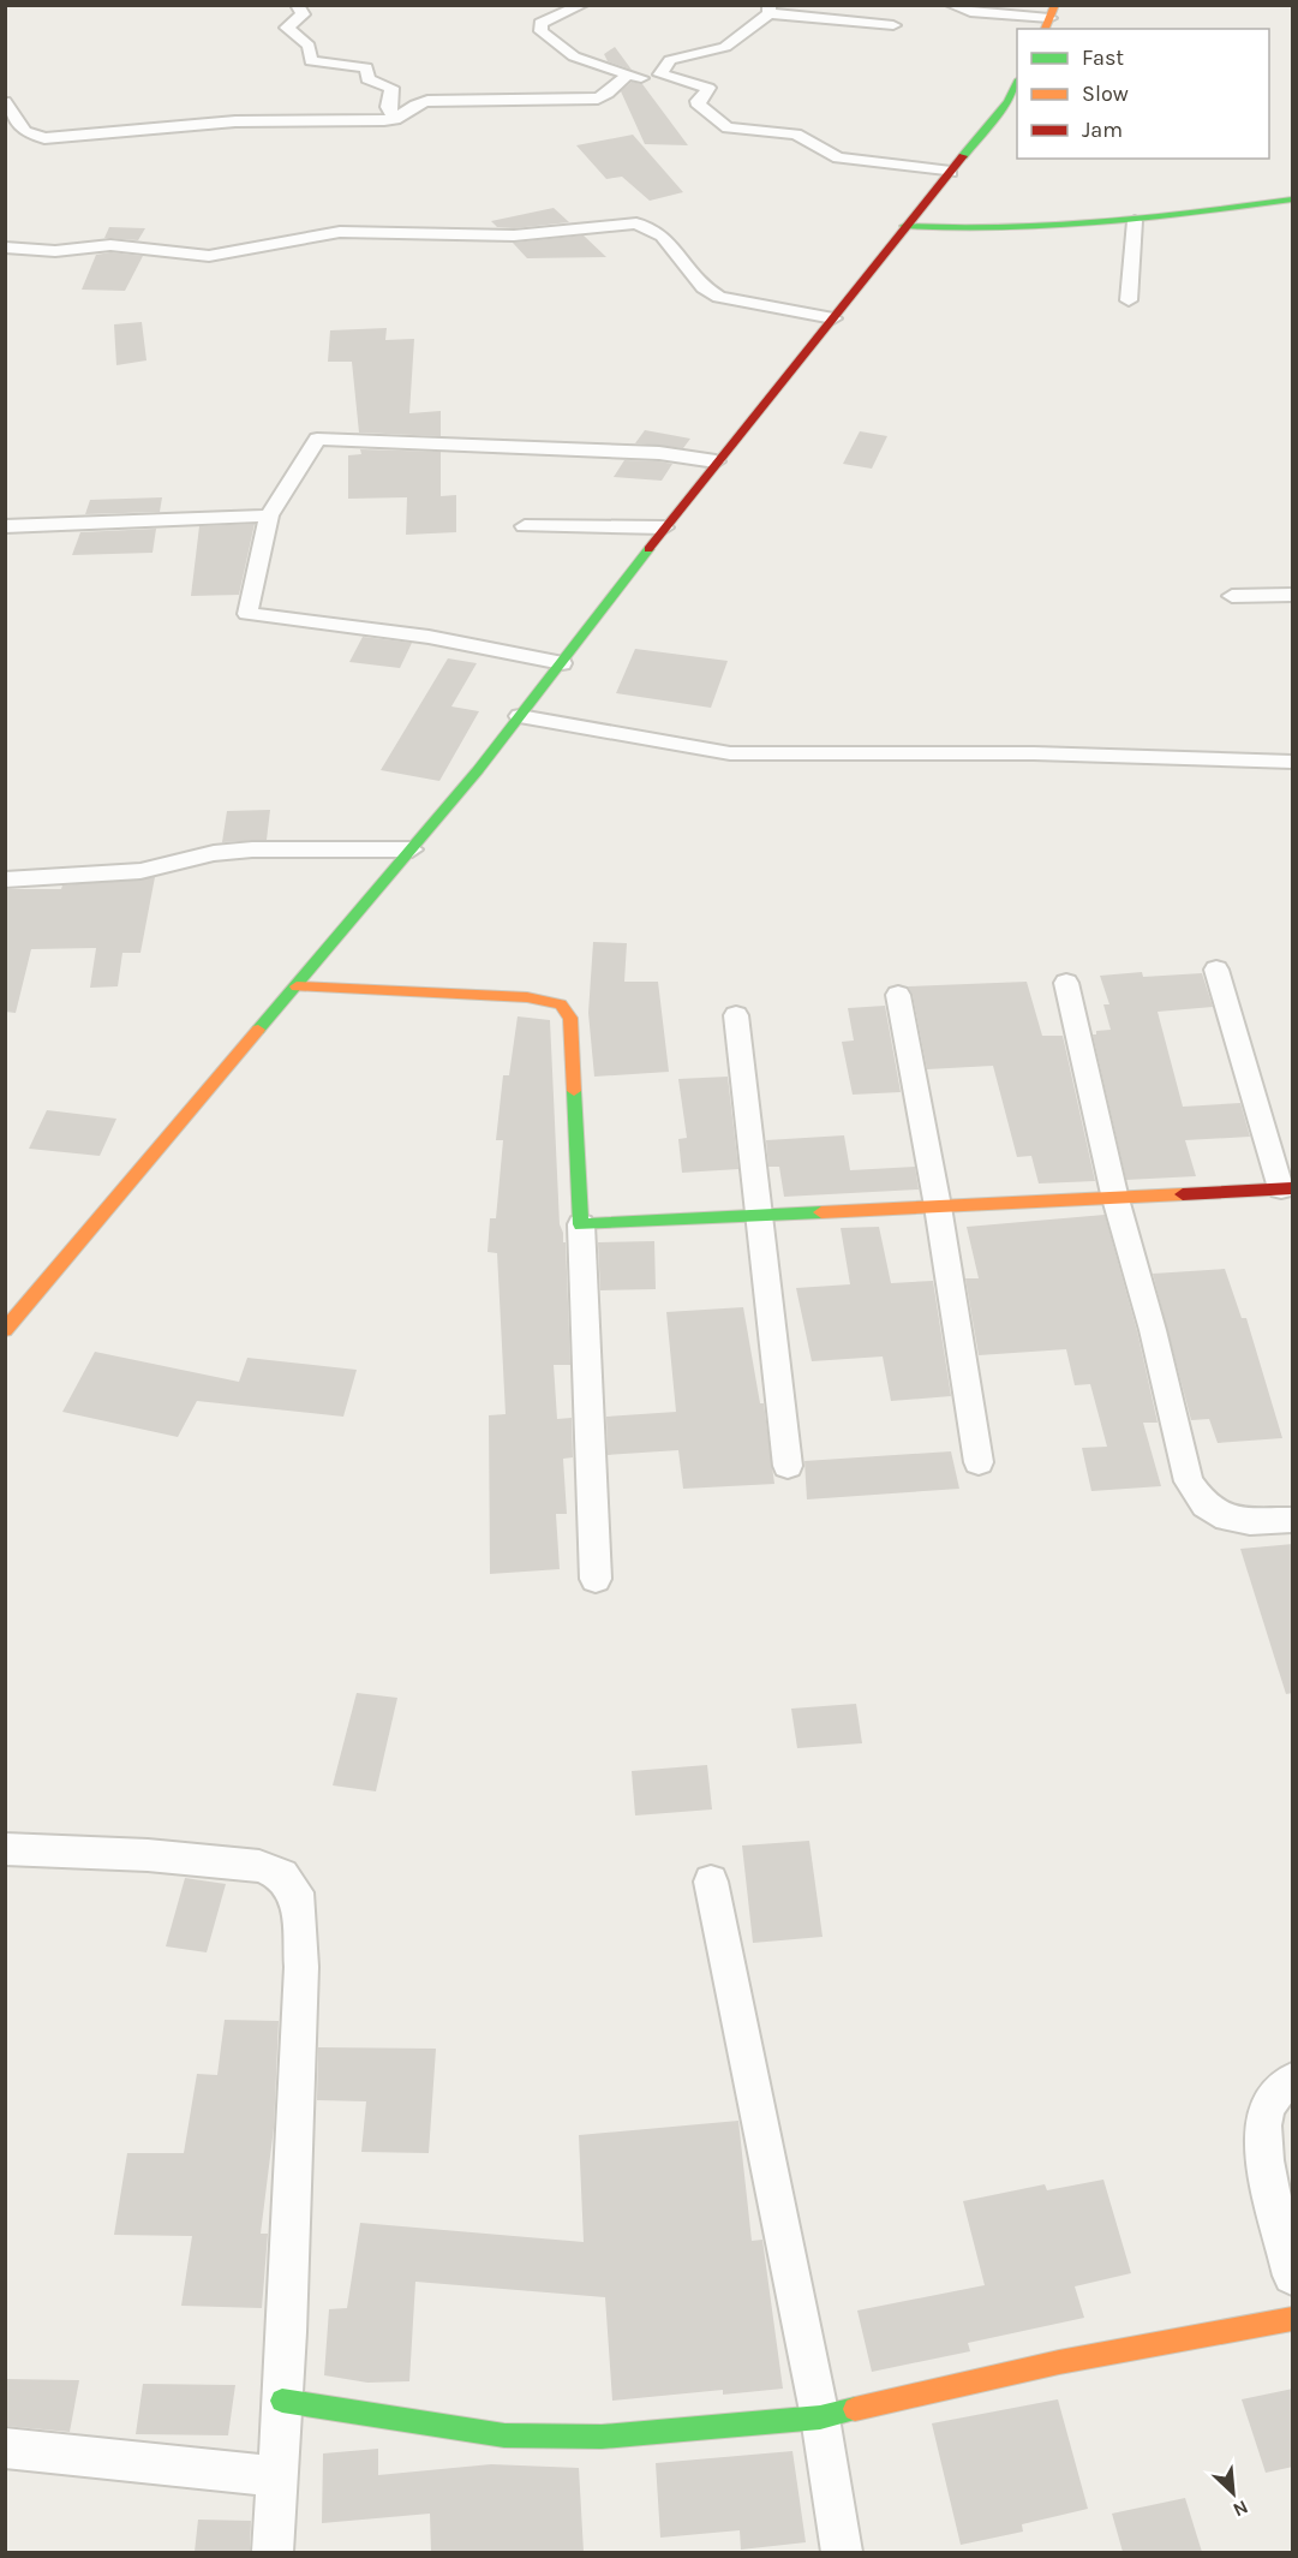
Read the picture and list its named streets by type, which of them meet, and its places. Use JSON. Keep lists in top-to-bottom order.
{
  "legend": ["Fast", "Slow", "Jam"],
  "north": "bottom right"
}
